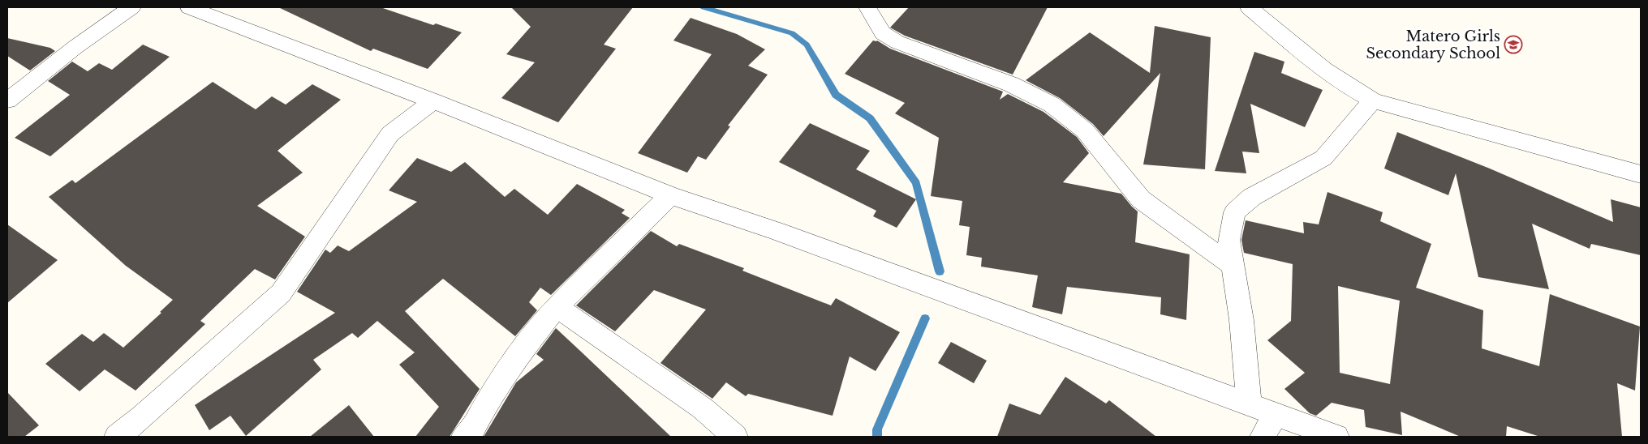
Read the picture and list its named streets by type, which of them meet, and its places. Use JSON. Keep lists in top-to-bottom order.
{
  "places": {
    "school or university": ["Matero Girls Secondary School"]
  }
}
